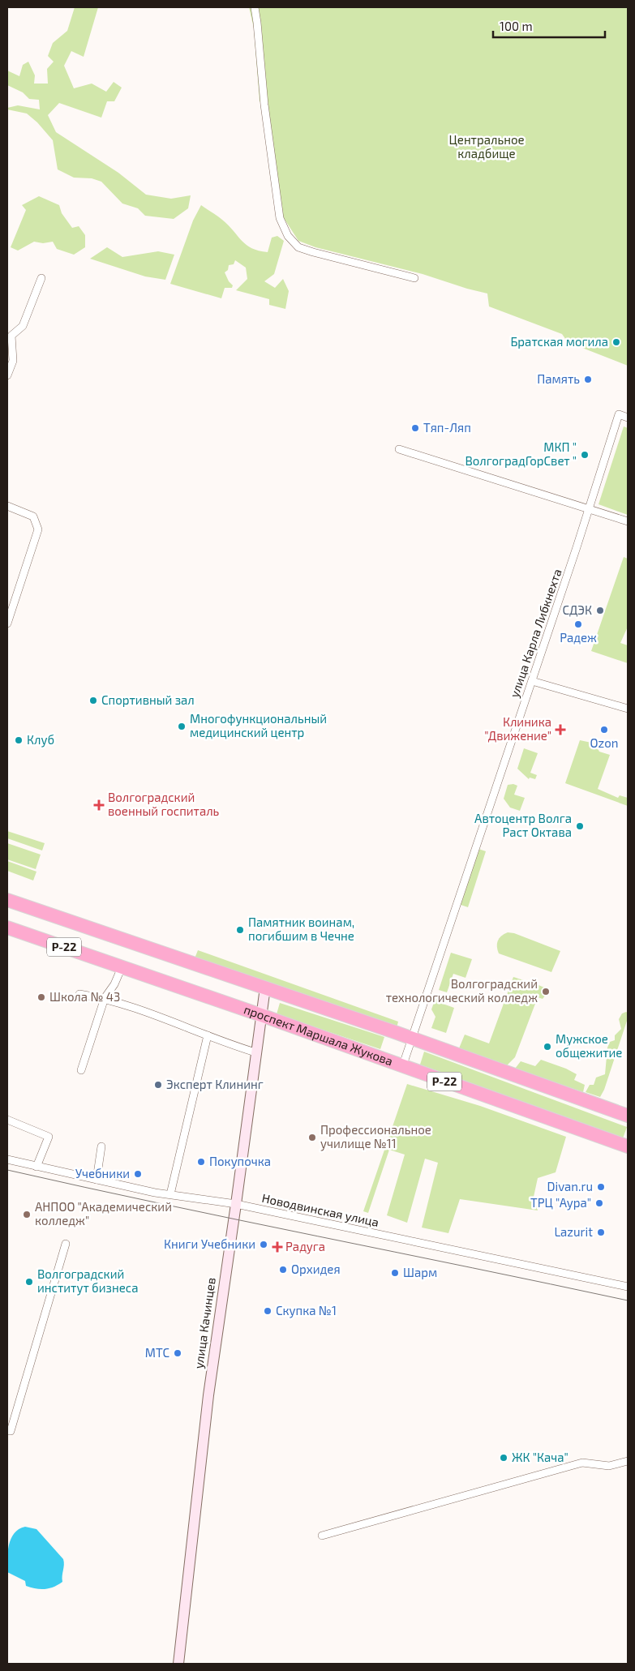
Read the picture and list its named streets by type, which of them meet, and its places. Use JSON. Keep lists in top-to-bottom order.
{
  "streets": {
    "highway": ["Р-22", "проспект Маршала Жукова"],
    "main road": ["улица Качинцев"],
    "street": ["улица Карла Либкнехта", "Новодвинская улица"]
  },
  "crossings": [
    ["улица Карла Либкнехта", "Р-22"],
    ["улица Карла Либкнехта", "проспект Маршала Жукова"],
    ["Р-22", "улица Качинцев"],
    ["проспект Маршала Жукова", "улица Качинцев"],
    ["Новодвинская улица", "улица Качинцев"]
  ],
  "parks": ["Центральное кладбище"],
  "places": {
    "other": [
      "Братская могила",
      "Память",
      "Тяп-Ляп",
      "МКП \" ВолгоградГорСвет \"",
      "СДЭК",
      "Радеж",
      "Спортивный зал",
      "Многофункциональный медицинский центр",
      "Ozon",
      "Клуб",
      "Автоцентр Волга Раст Октава",
      "Памятник воинам, погибшим в Чечне",
      "Волгоградский технологический колледж",
      "Школа № 43",
      "Мужское общежитие",
      "Эксперт Клининг",
      "Профессиональное училище №11",
      "Покупочка",
      "Учебники",
      "Divan.ru",
      "ТРЦ \"Аура\"",
      "АНПОО \"Академический колледж\"",
      "Lazurit",
      "Книги Учебники",
      "Орхидея",
      "Шарм",
      "Волгоградский институт бизнеса",
      "Скупка №1",
      "МТС",
      "ЖК \"Кача\""
    ],
    "health": ["Клиника \"Движение\"", "Волгоградский военный госпиталь", "Радуга"]
  },
  "scale_bar": "100 m"
}
